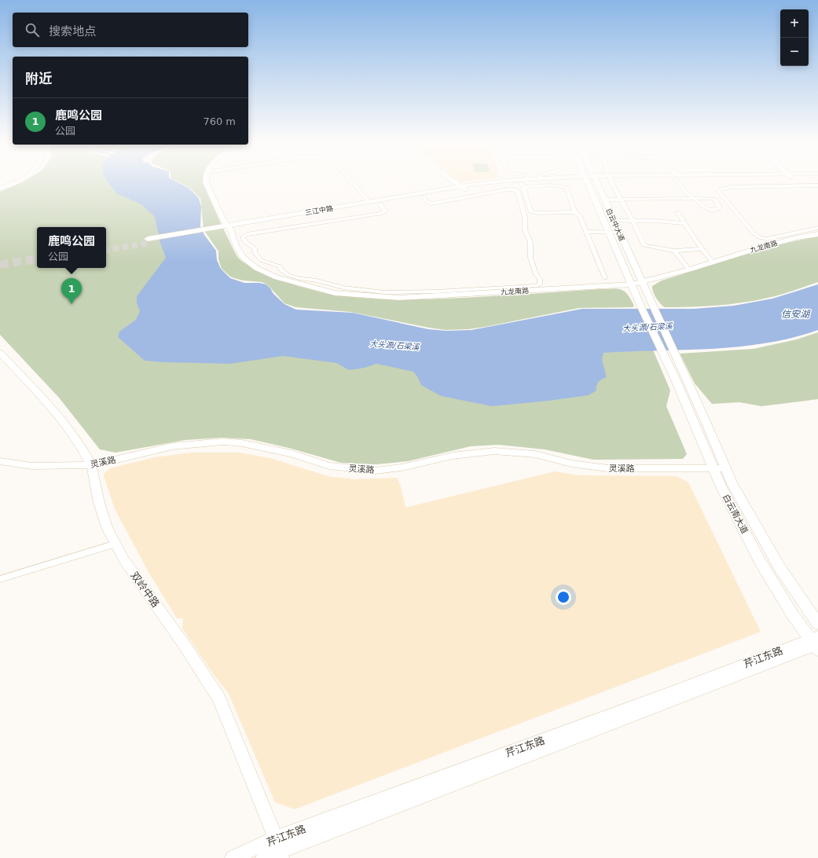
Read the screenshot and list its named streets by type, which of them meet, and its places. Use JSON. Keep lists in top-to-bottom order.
{
  "streets": {
    "main road": ["三江中路", "白云中大道", "白云南大道"],
    "street": [
      "九龙南路",
      "灵溪路",
      "双岭中路",
      "芹江东路"
    ]
  },
  "crossings": [
    ["三江中路", "九龙南路"],
    ["白云中大道", "九龙南路"],
    ["白云中大道", "白云南大道"],
    ["灵溪路", "白云南大道"],
    ["灵溪路", "双岭中路"],
    ["白云南大道", "芹江东路"],
    ["双岭中路", "芹江东路"]
  ],
  "water": ["信安湖", "大头源/石梁溪"],
  "page": {
    "map_buttons": ["+", "−"],
    "search": "搜索地点",
    "heading": "附近",
    "list": [
      {
        "mark": "1",
        "name": "鹿鸣公园",
        "note": "公园",
        "value": "760 m"
      }
    ],
    "popup": ["鹿鸣公园", "公园"],
    "pins": "1"
  }
}
